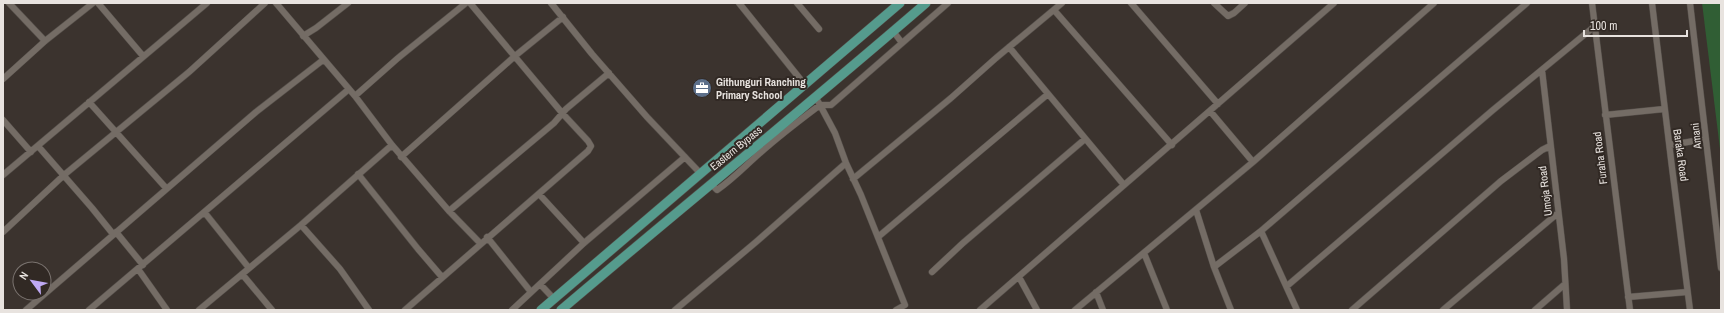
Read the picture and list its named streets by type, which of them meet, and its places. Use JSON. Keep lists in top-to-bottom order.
{
  "streets": {
    "main road": ["Eastern Bypass"],
    "street": [
      "Amani",
      "Baraka Road",
      "Furaha Road",
      "Umoja Road"
    ]
  },
  "places": {
    "office": ["Githunguri Ranching Primary School"]
  },
  "scale_bar": "100 m",
  "north": "top left"
}
